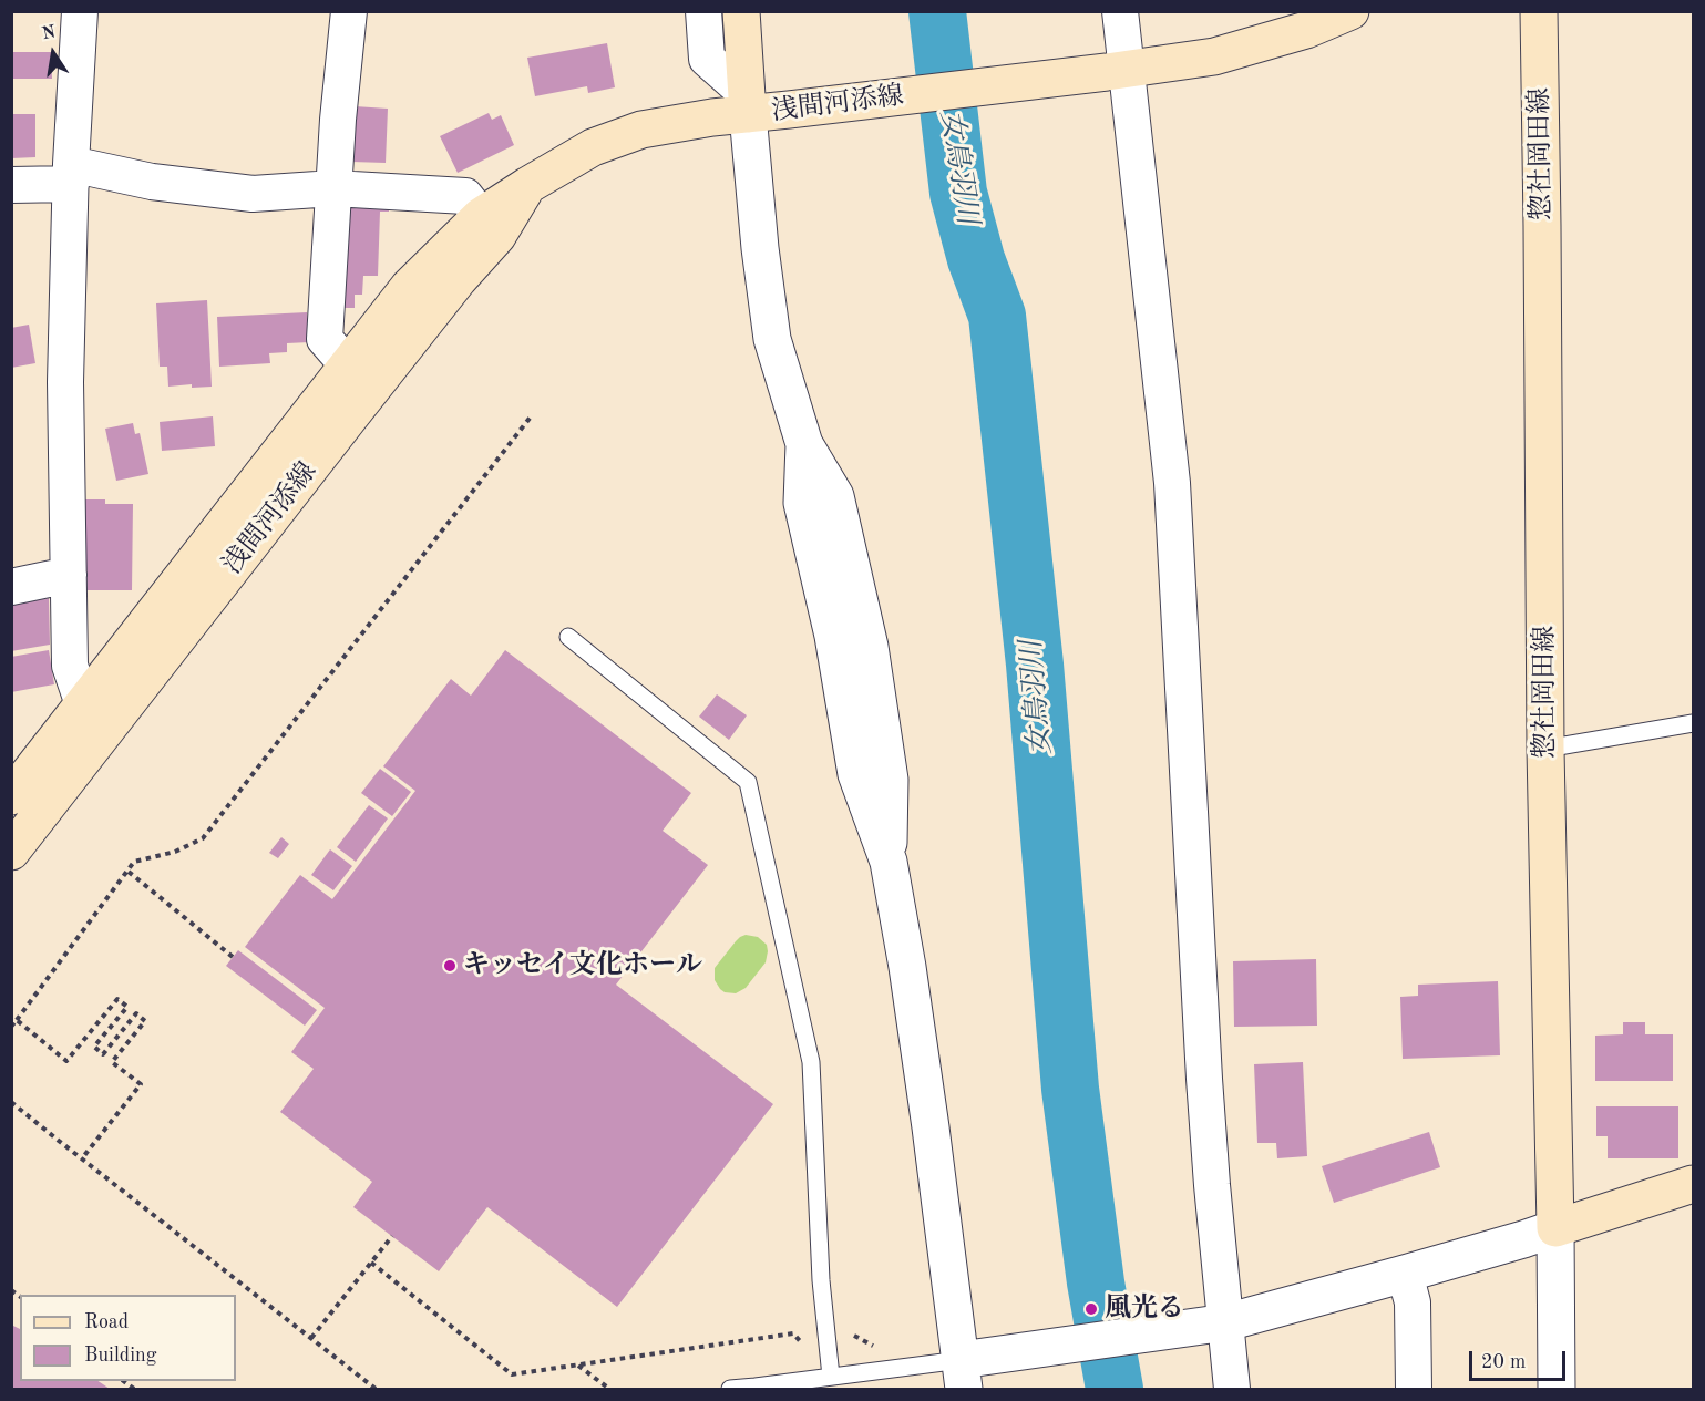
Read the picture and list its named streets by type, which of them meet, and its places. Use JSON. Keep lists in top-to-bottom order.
{
  "streets": {
    "main road": ["浅間河添線", "惣社岡田線"]
  },
  "water": ["女鳥羽川"],
  "places": ["キッセイ文化ホール", "風光る"],
  "legend": ["Road", "Building"],
  "scale_bar": "20 m",
  "north": "top"
}
